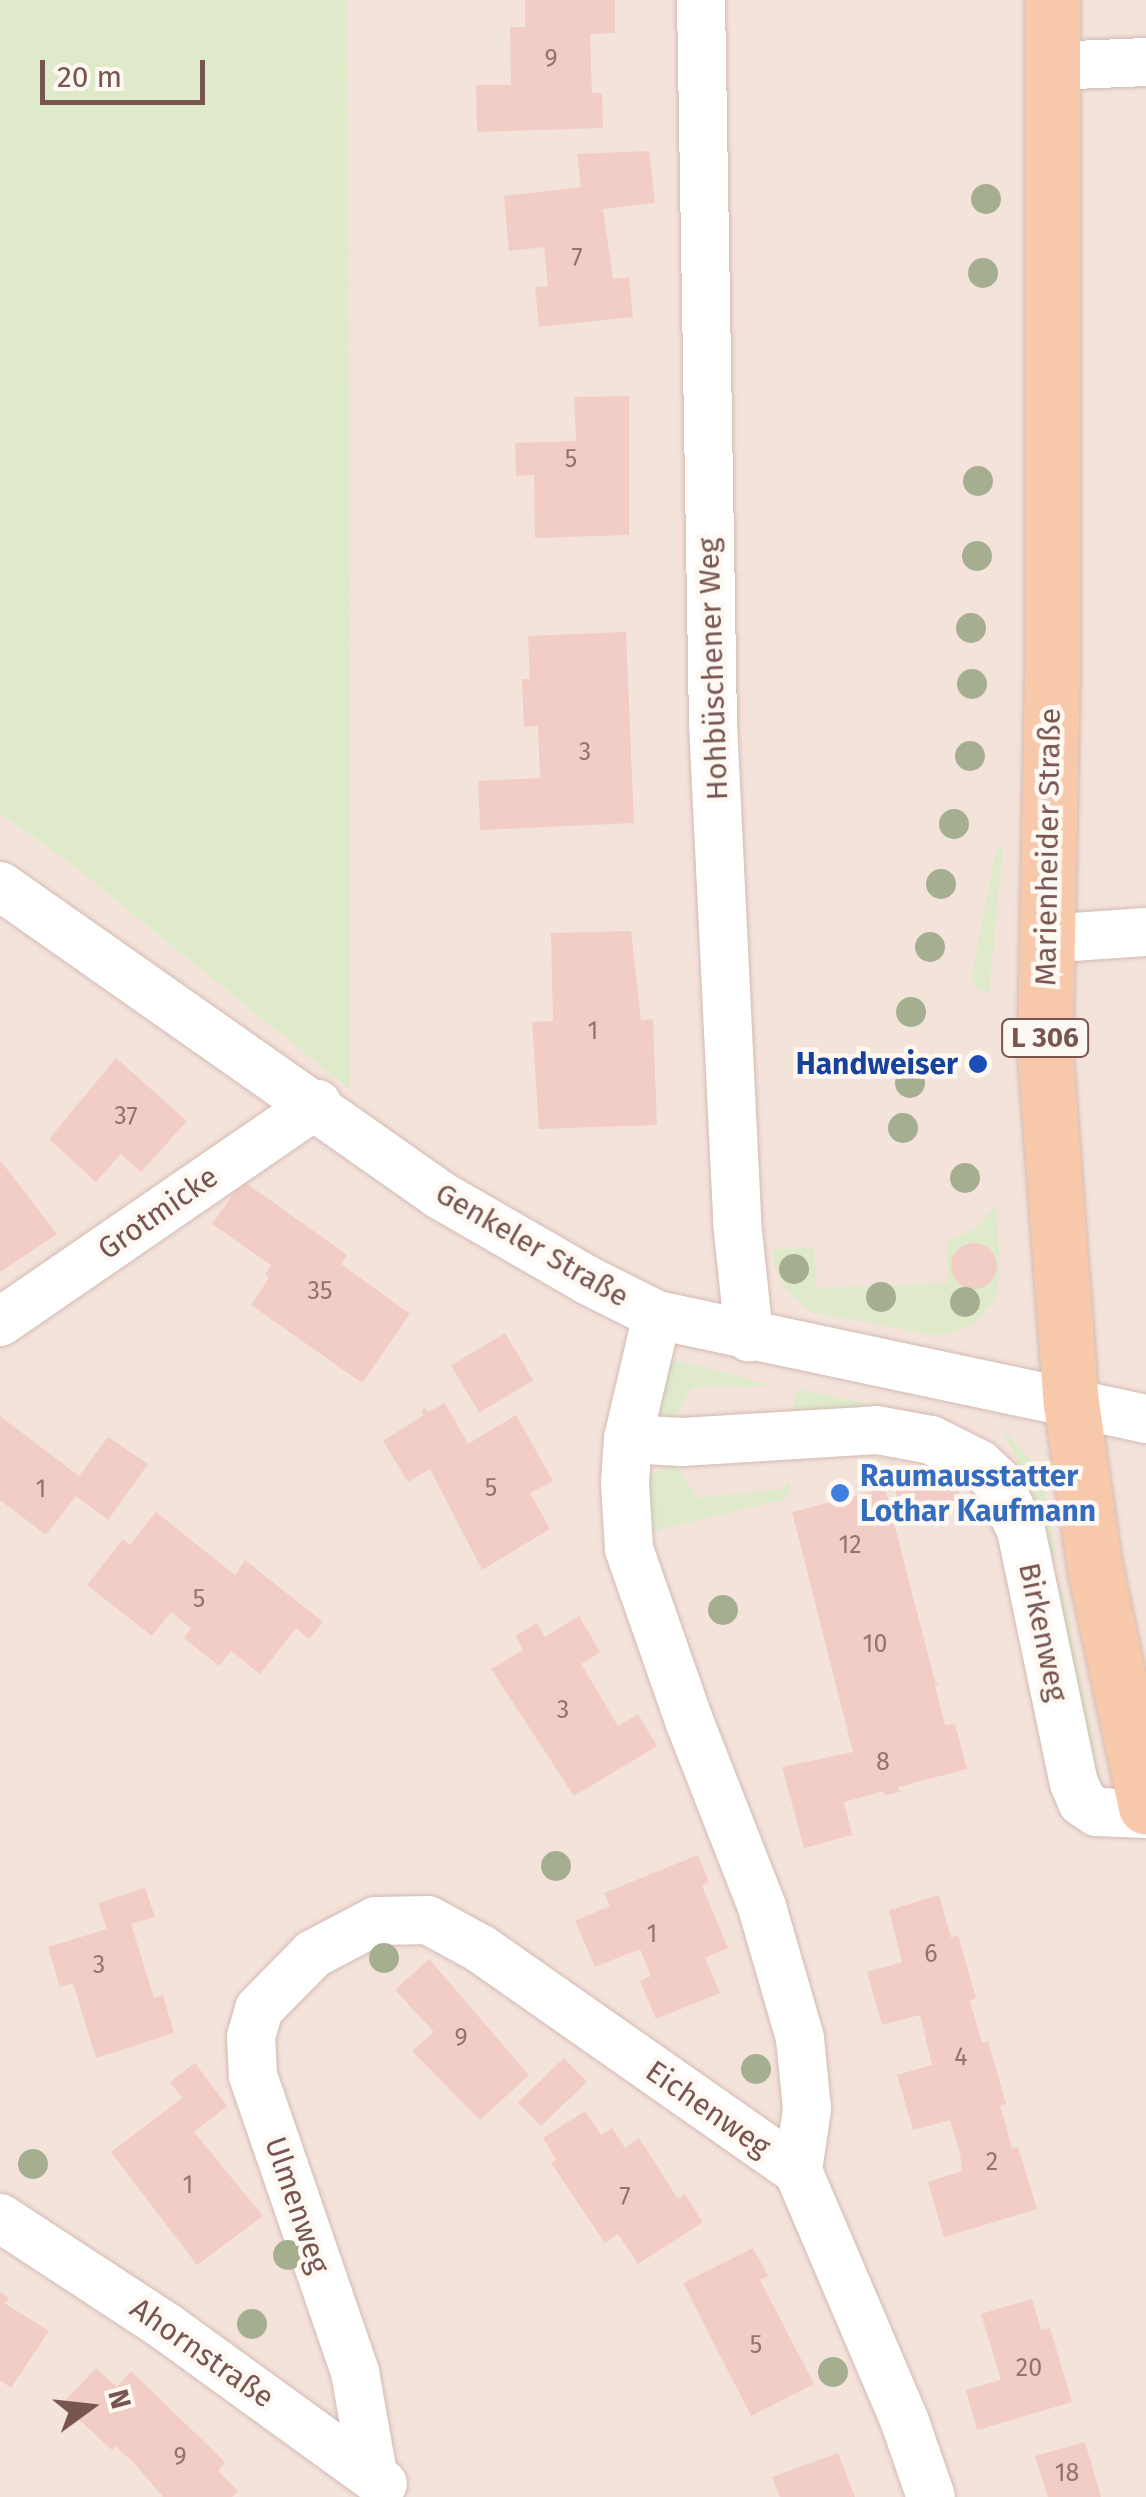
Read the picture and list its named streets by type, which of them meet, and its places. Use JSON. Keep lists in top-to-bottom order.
{
  "streets": {
    "main road": ["Marienheider Straße", "L 306"],
    "street": [
      "Hohbüschener Weg",
      "Grotmicke",
      "Genkeler Straße",
      "Birkenweg",
      "Eichenweg",
      "Ulmenweg",
      "Ahornstraße"
    ]
  },
  "crossings": [
    ["Hohbüschener Weg", "Genkeler Straße"],
    ["Marienheider Straße", "Genkeler Straße"],
    ["Marienheider Straße", "Birkenweg"],
    ["Grotmicke", "Genkeler Straße"],
    ["Eichenweg", "Ulmenweg"],
    ["Ulmenweg", "Ahornstraße"]
  ],
  "places": ["Handweiser", "Raumausstatter Lothar Kaufmann"],
  "house_numbers": [
    "9",
    "7",
    "5",
    "3",
    "1",
    "37",
    "35",
    "5",
    "1",
    "12",
    "5",
    "10",
    "3",
    "8",
    "1",
    "6",
    "3",
    "9",
    "4",
    "2",
    "1",
    "7",
    "5",
    "20",
    "9",
    "18"
  ],
  "scale_bar": "20 m",
  "north": "right"
}
